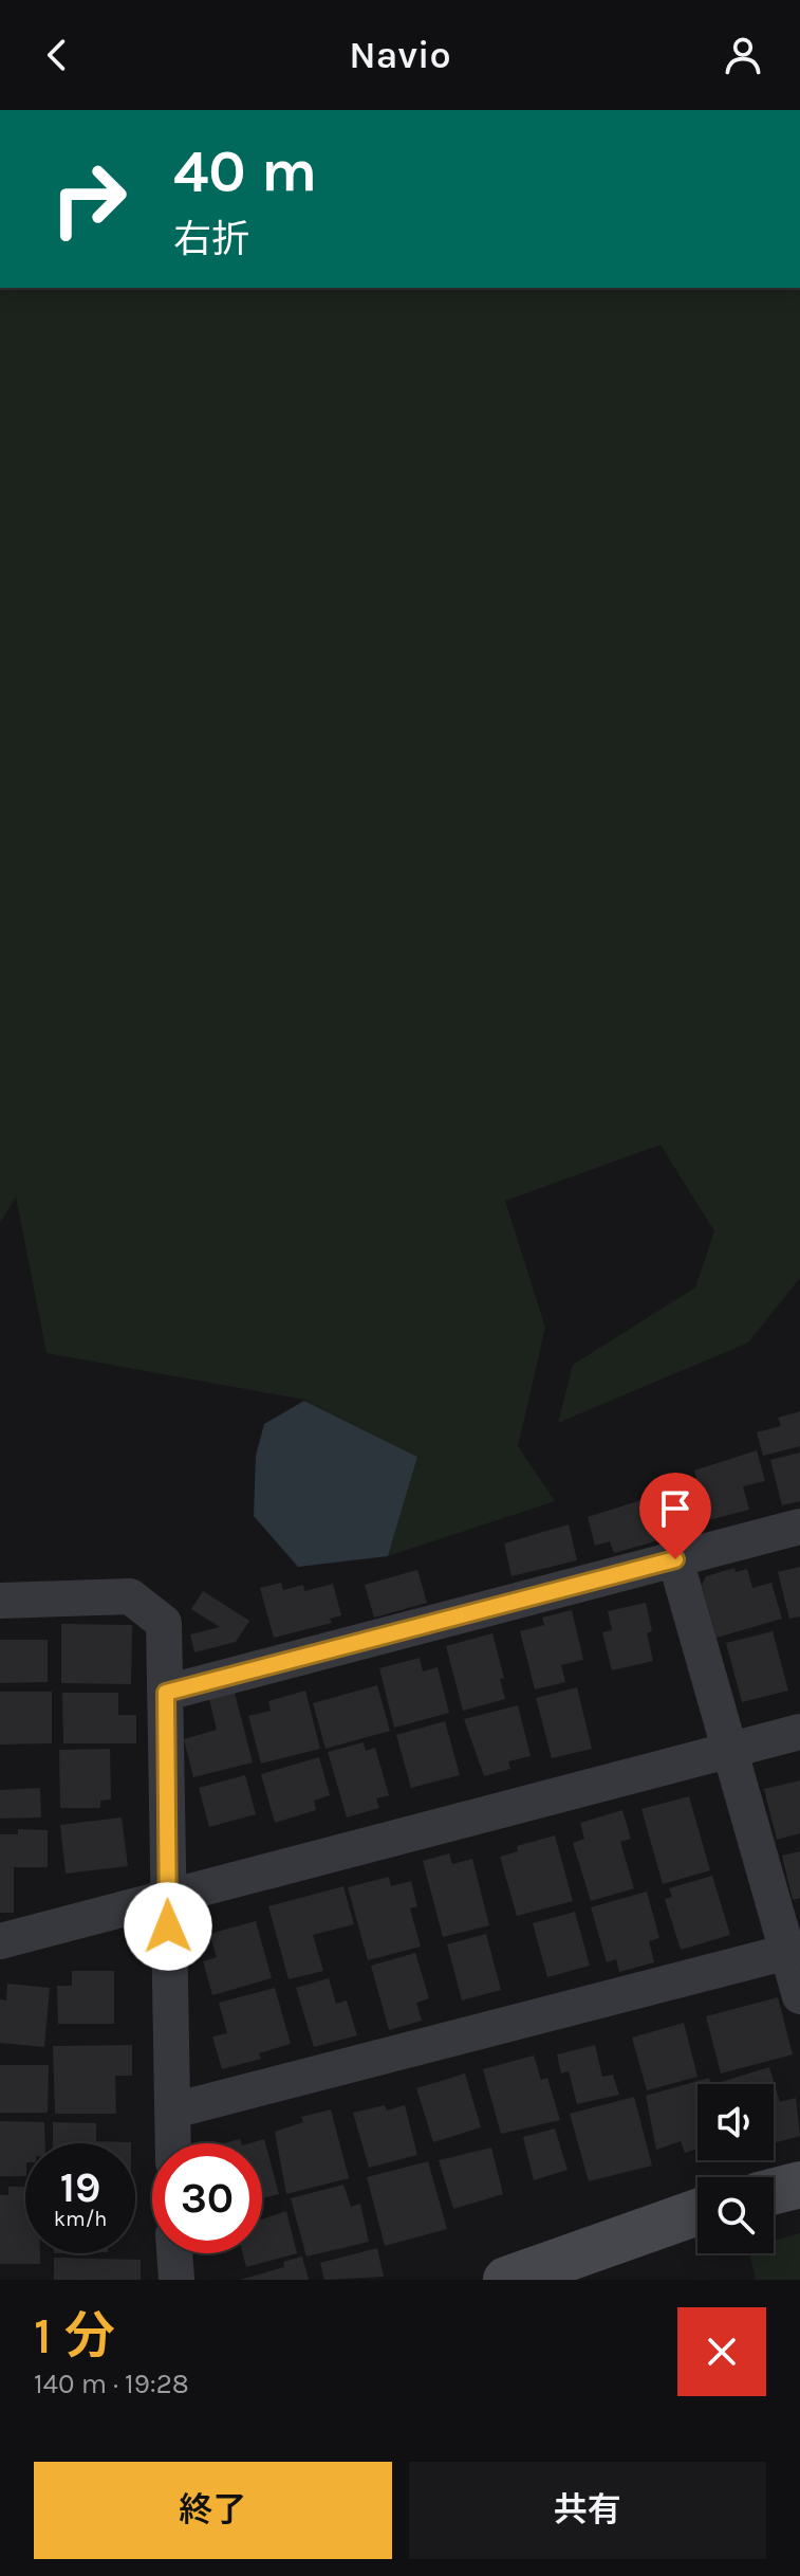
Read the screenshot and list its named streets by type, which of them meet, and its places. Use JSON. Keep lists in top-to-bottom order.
{
  "page": {
    "header": "Navio",
    "turn": ["40 m", "右折"],
    "speed": "19 km/h",
    "limit": "30",
    "heading": ["1 分", "140 m · 19:28"],
    "buttons": ["終了", "共有"]
  }
}
